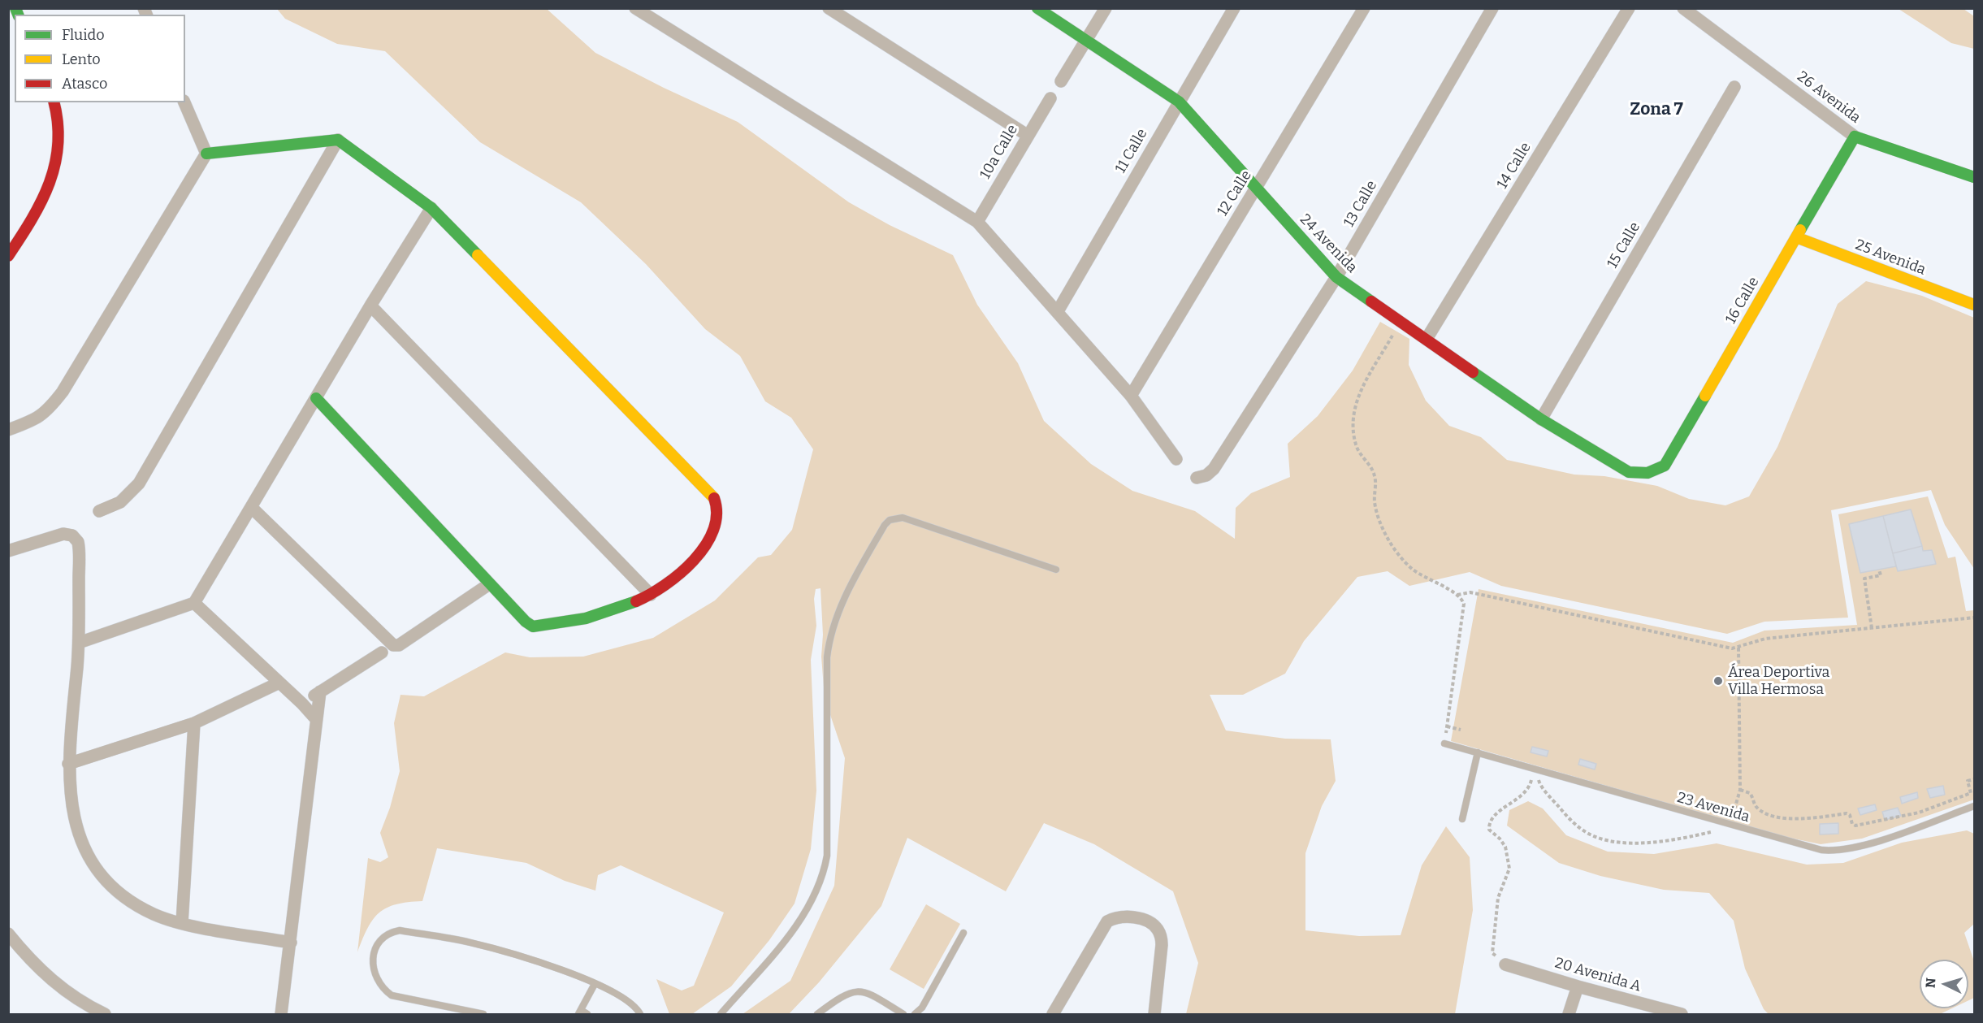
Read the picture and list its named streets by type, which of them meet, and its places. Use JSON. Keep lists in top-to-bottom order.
{
  "streets": {
    "main road": [
      "26 Avenida",
      "24 Avenida",
      "25 Avenida",
      "16 Calle"
    ],
    "street": [
      "11 Calle",
      "10a Calle",
      "14 Calle",
      "12 Calle",
      "13 Calle",
      "15 Calle",
      "20 Avenida A"
    ],
    "lane": ["23 Avenida"]
  },
  "crossings": [
    ["26 Avenida", "16 Calle"],
    ["11 Calle", "24 Avenida"],
    ["14 Calle", "24 Avenida"],
    ["12 Calle", "24 Avenida"],
    ["13 Calle", "24 Avenida"],
    ["24 Avenida", "15 Calle"],
    ["24 Avenida", "16 Calle"],
    ["25 Avenida", "16 Calle"]
  ],
  "districts": ["Zona 7"],
  "places": ["Área Deportiva Villa Hermosa"],
  "legend": ["Fluido", "Lento", "Atasco"],
  "north": "left"
}
